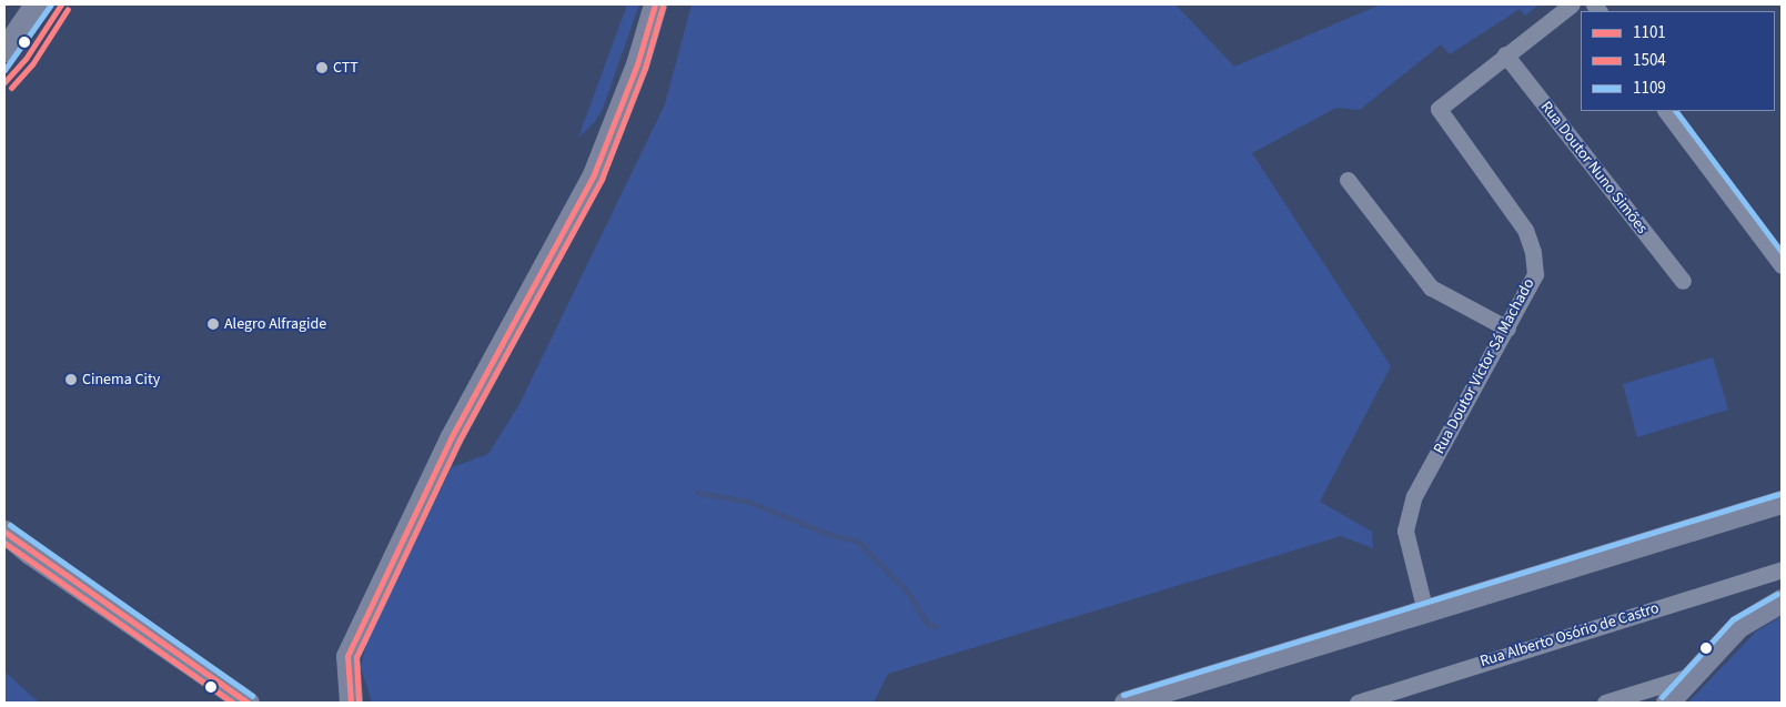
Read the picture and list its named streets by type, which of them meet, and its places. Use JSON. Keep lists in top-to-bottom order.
{
  "streets": {
    "street": ["Rua Doutor Nuno Simões", "Rua Doutor Victor Sá Machado", "Rua Alberto Osório de Castro"]
  },
  "crossings": [
    ["Rua Doutor Nuno Simões", "Rua Doutor Victor Sá Machado"]
  ],
  "places": ["CTT", "Alegro Alfragide", "Cinema City"],
  "lines": ["transit line 1101", "transit line 1109", "transit line 1504"],
  "legend": ["1101", "1504", "1109"]
}
